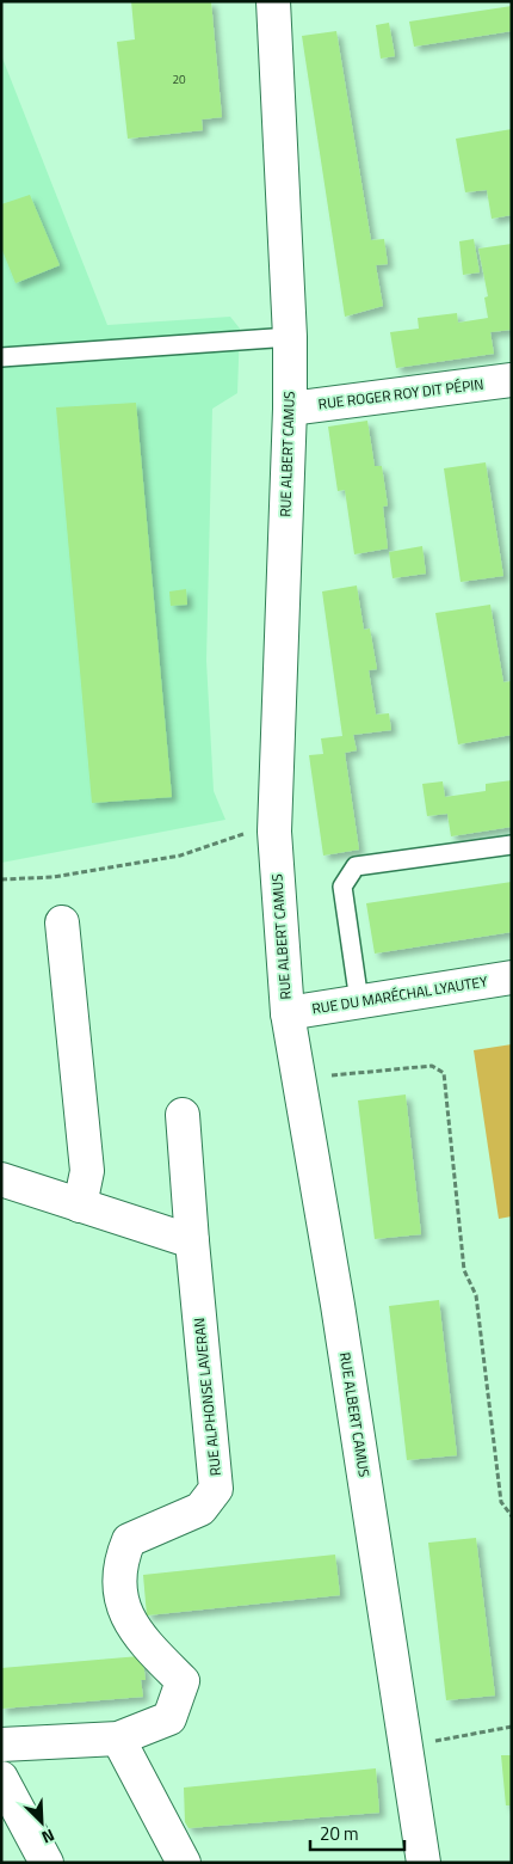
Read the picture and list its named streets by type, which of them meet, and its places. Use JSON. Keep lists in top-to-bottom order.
{
  "streets": {
    "street": [
      "RUE ROGER ROY DIT PÉPIN",
      "RUE ALBERT CAMUS",
      "RUE DU MARÉCHAL LYAUTEY",
      "RUE ALPHONSE LAVERAN"
    ]
  },
  "crossings": [
    ["RUE ROGER ROY DIT PÉPIN", "RUE ALBERT CAMUS"],
    ["RUE ALBERT CAMUS", "RUE DU MARÉCHAL LYAUTEY"]
  ],
  "house_numbers": ["20"],
  "scale_bar": "20 m",
  "north": "bottom right"
}
